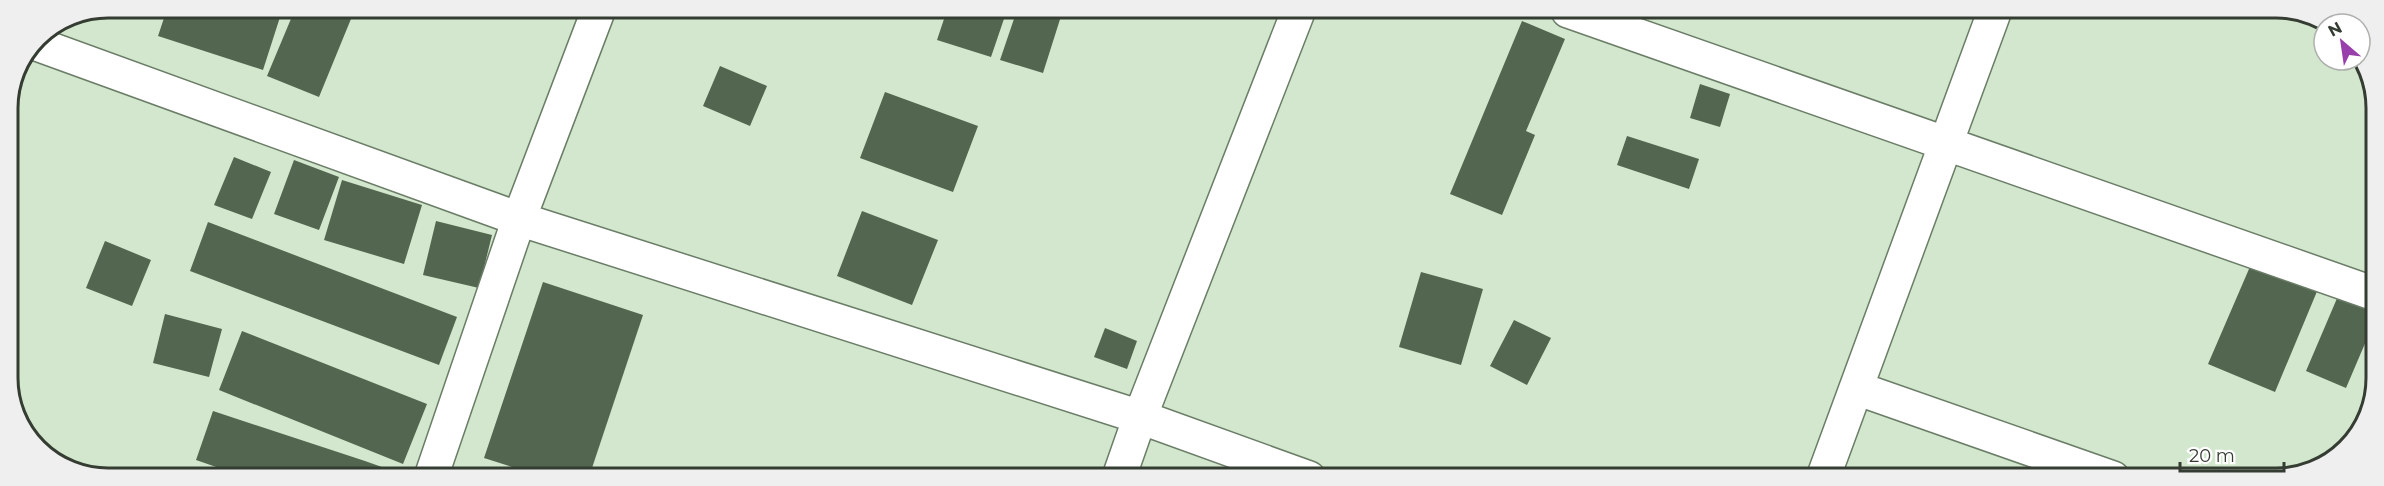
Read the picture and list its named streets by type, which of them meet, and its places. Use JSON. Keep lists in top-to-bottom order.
{
  "scale_bar": "20 m",
  "north": "top left"
}
